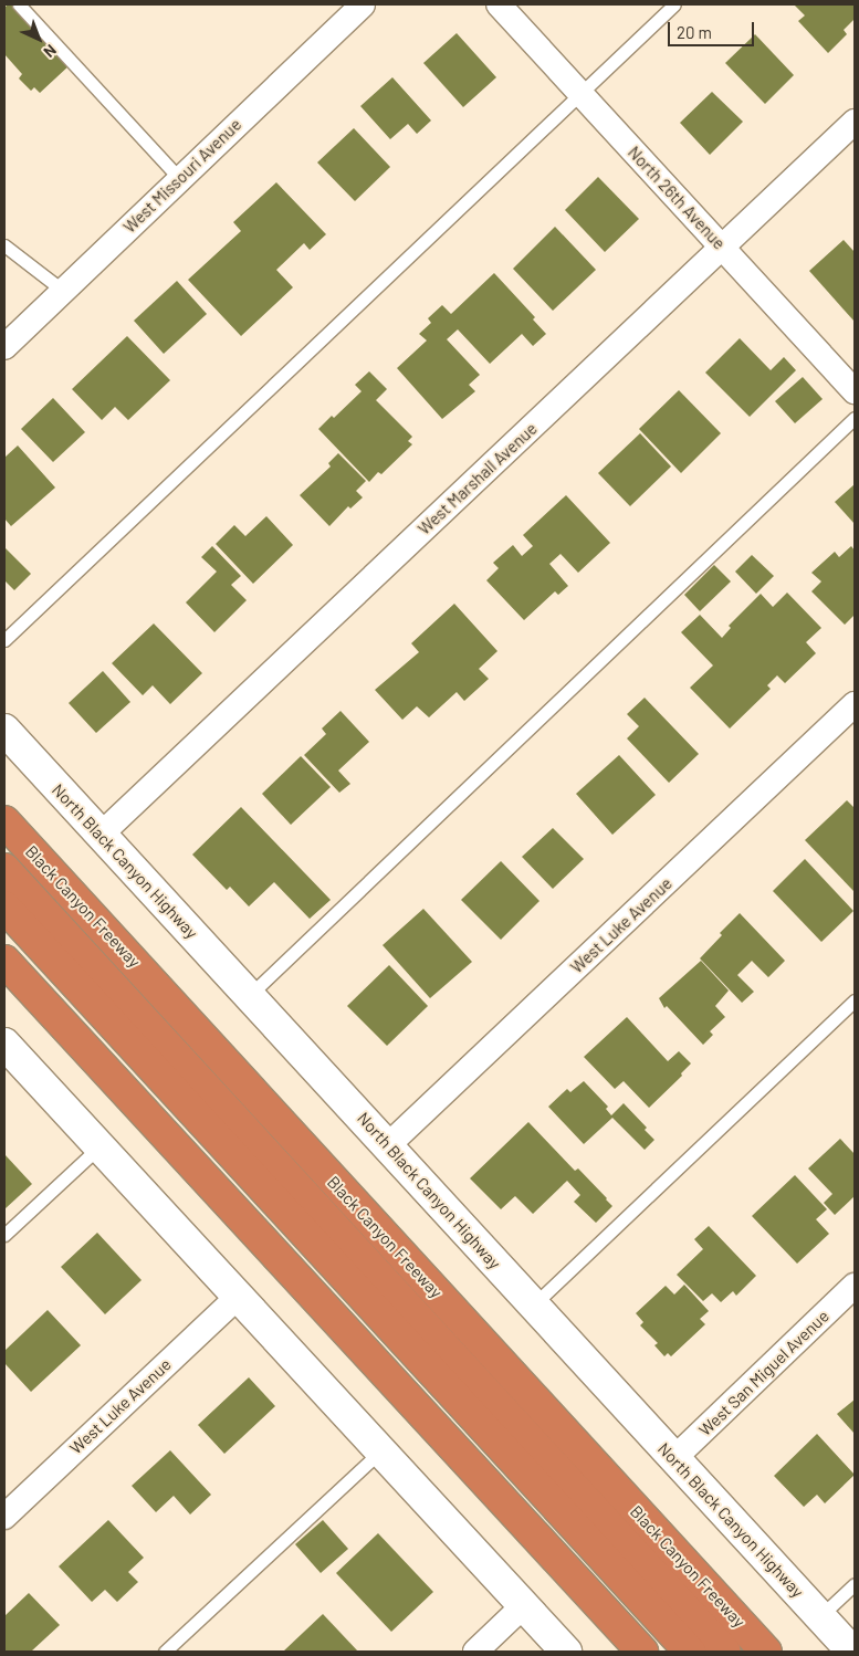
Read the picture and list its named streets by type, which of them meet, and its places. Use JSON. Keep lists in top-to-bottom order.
{
  "streets": {
    "highway": ["Black Canyon Freeway"],
    "main road": ["North Black Canyon Highway"],
    "street": [
      "West Missouri Avenue",
      "North 26th Avenue",
      "West Marshall Avenue",
      "West Luke Avenue",
      "West San Miguel Avenue"
    ]
  },
  "crossings": [
    ["North 26th Avenue", "West Marshall Avenue"],
    ["West Marshall Avenue", "North Black Canyon Highway"],
    ["North Black Canyon Highway", "West Luke Avenue"],
    ["North Black Canyon Highway", "West San Miguel Avenue"]
  ],
  "scale_bar": "20 m",
  "north": "bottom right"
}
